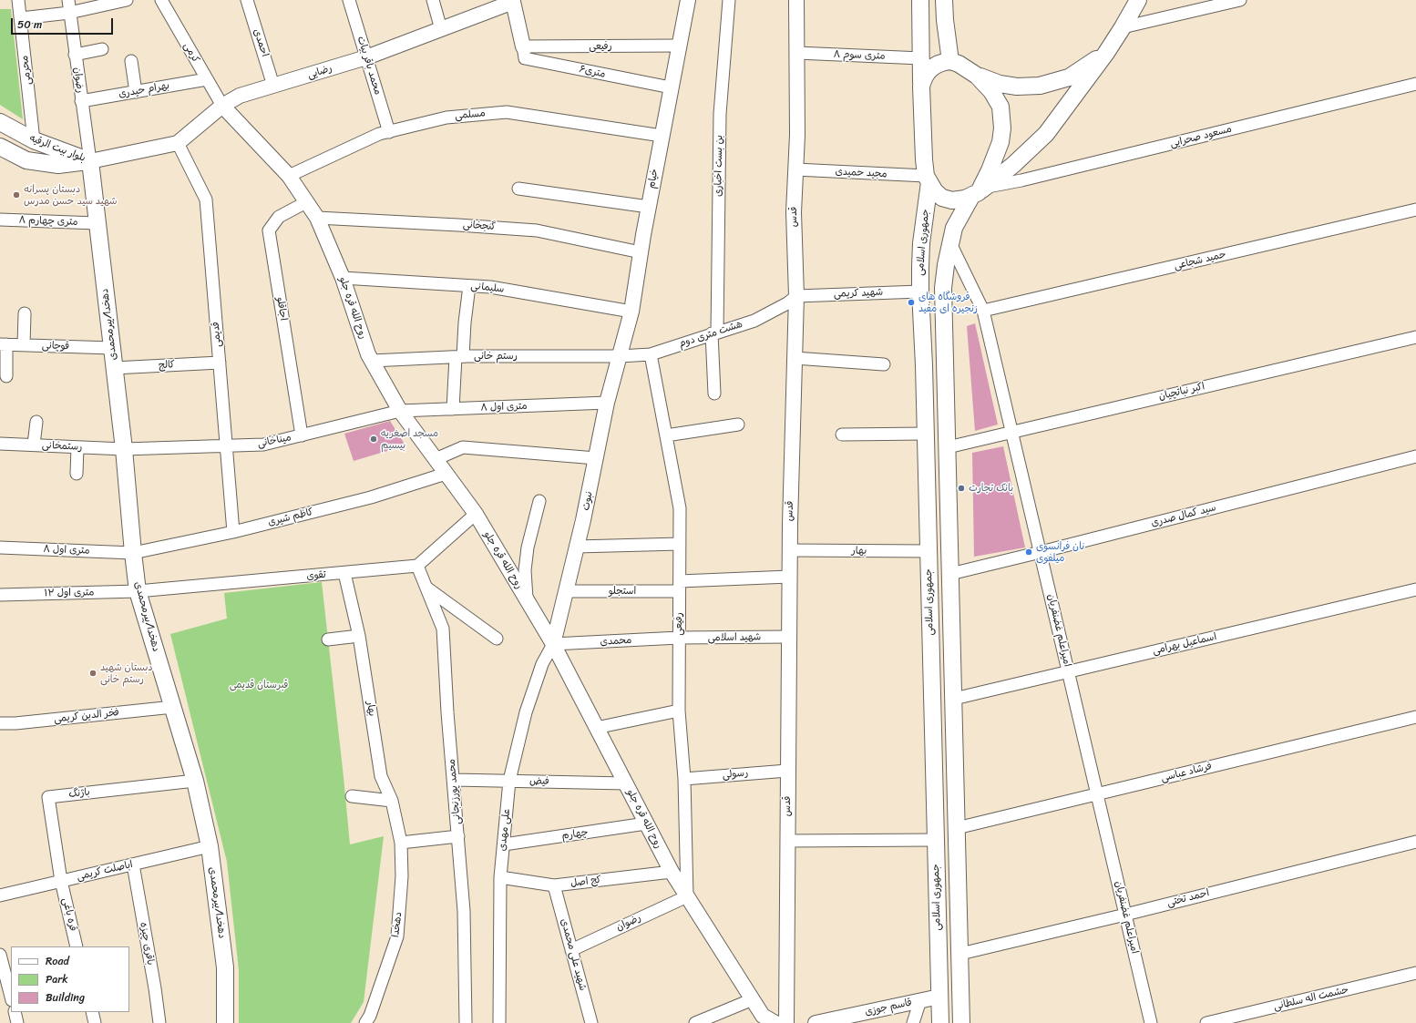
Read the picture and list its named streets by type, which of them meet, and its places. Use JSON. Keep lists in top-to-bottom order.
{
  "streets": {
    "main road": ["بلوار بیت الرقیه", "جمهوری اسلامی", "دهخدا/پیرمحمدی"],
    "street": [
      "احمدی",
      "رفیعی",
      "کرمی",
      "۸ متری سوم",
      "محمد باقر بیات",
      "محرمی",
      "رضایی",
      "۶متری",
      "رضوان",
      "بهرام حیدری",
      "مسلمی",
      "مسعود صحرایی",
      "بن بست اخباری",
      "مجید حمیدی",
      "خیام",
      "قدس",
      "۸ متری چهارم",
      "گنجخانی",
      "حمید شجاعی",
      "سلیمانی",
      "شهید کریمی",
      "روح الله قره جلو",
      "اجاقلو",
      "قدیمی",
      "هشت متری دوم",
      "قوچانی",
      "رستم خانی",
      "کالج",
      "اکبر نباتچیان",
      "۸ متری اول",
      "میناخانی",
      "رستمخانی",
      "نبوت",
      "سید کمال صدری",
      "کاظم شیری",
      "بهار",
      "تقوی",
      "استجلو",
      "۱۲ متری اول",
      "امیراعلم غضنفریان",
      "شهید اسلامی",
      "محمدی",
      "اسماعیل بهرامی",
      "فخر الدین کریمی",
      "فرشاد عباسی",
      "رسولی",
      "فیض",
      "محمد پورزنجانی",
      "باژنگ",
      "علی مهدی",
      "چهارم",
      "اباصلت کریمی",
      "کج اصل",
      "احمد تختی",
      "قره باغی",
      "دهخدا",
      "باقری چیزه",
      "شهید علی محمدی",
      "حشمت اله سلطانی",
      "قاسم جوزی"
    ]
  },
  "crossings": [
    ["احمدی", "رضایی"],
    ["رفیعی", "رضایی"],
    ["رفیعی", "۶متری"],
    ["رفیعی", "رضوان"],
    ["رفیعی", "خیام"],
    ["رفیعی", "روح الله قره جلو"],
    ["رفیعی", "هشت متری دوم"],
    ["رفیعی", "استجلو"],
    ["رفیعی", "شهید اسلامی"],
    ["رفیعی", "محمدی"],
    ["رفیعی", "رسولی"],
    ["کرمی", "رضایی"],
    ["کرمی", "بهرام حیدری"],
    ["کرمی", "روح الله قره جلو"],
    ["۸ متری سوم", "قدس"],
    ["محمد باقر بیات", "رضایی"],
    ["محمد باقر بیات", "مسلمی"],
    ["محرمی", "بلوار بیت الرقیه"],
    ["رضایی", "۶متری"],
    ["رضایی", "رضوان"],
    ["رضایی", "بلوار بیت الرقیه"],
    ["رضایی", "روح الله قره جلو"],
    ["رضایی", "دهخدا/پیرمحمدی"],
    ["رضایی", "قدیمی"],
    ["۶متری", "خیام"],
    ["رضوان", "بهرام حیدری"],
    ["رضوان", "بلوار بیت الرقیه"],
    ["رضوان", "روح الله قره جلو"],
    ["رضوان", "دهخدا/پیرمحمدی"],
    ["رضوان", "شهید علی محمدی"],
    ["مسلمی", "خیام"],
    ["مسلمی", "روح الله قره جلو"],
    ["مسعود صحرایی", "مجید حمیدی"],
    ["مسعود صحرایی", "جمهوری اسلامی"],
    ["بلوار بیت الرقیه", "دهخدا/پیرمحمدی"],
    ["بن بست اخباری", "هشت متری دوم"],
    ["مجید حمیدی", "قدس"],
    ["مجید حمیدی", "جمهوری اسلامی"],
    ["خیام", "گنجخانی"],
    ["خیام", "سلیمانی"],
    ["خیام", "هشت متری دوم"],
    ["خیام", "رستم خانی"],
    ["خیام", "نبوت"],
    ["قدس", "شهید کریمی"],
    ["قدس", "هشت متری دوم"],
    ["قدس", "بهار"],
    ["قدس", "استجلو"],
    ["قدس", "شهید اسلامی"],
    ["قدس", "رسولی"],
    ["۸ متری چهارم", "دهخدا/پیرمحمدی"],
    ["گنجخانی", "روح الله قره جلو"],
    ["جمهوری اسلامی", "شهید کریمی"],
    ["جمهوری اسلامی", "بهار"],
    ["جمهوری اسلامی", "قاسم جوزی"],
    ["حمید شجاعی", "امیراعلم غضنفریان"],
    ["سلیمانی", "روح الله قره جلو"],
    ["شهید کریمی", "هشت متری دوم"],
    ["روح الله قره جلو", "اجاقلو"],
    ["روح الله قره جلو", "رستم خانی"],
    ["روح الله قره جلو", "۸ متری اول"],
    ["روح الله قره جلو", "میناخانی"],
    ["روح الله قره جلو", "نبوت"],
    ["روح الله قره جلو", "کاظم شیری"],
    ["روح الله قره جلو", "محمدی"],
    ["روح الله قره جلو", "فیض"],
    ["روح الله قره جلو", "علی مهدی"],
    ["روح الله قره جلو", "چهارم"],
    ["روح الله قره جلو", "کج اصل"],
    ["اجاقلو", "میناخانی"],
    ["دهخدا/پیرمحمدی", "قوچانی"],
    ["دهخدا/پیرمحمدی", "کالج"],
    ["دهخدا/پیرمحمدی", "۸ متری اول"],
    ["دهخدا/پیرمحمدی", "میناخانی"],
    ["دهخدا/پیرمحمدی", "رستمخانی"],
    ["دهخدا/پیرمحمدی", "کاظم شیری"],
    ["دهخدا/پیرمحمدی", "تقوی"],
    ["دهخدا/پیرمحمدی", "۱۲ متری اول"],
    ["دهخدا/پیرمحمدی", "فخر الدین کریمی"],
    ["دهخدا/پیرمحمدی", "باژنگ"],
    ["دهخدا/پیرمحمدی", "اباصلت کریمی"],
    ["قدیمی", "کالج"],
    ["قدیمی", "میناخانی"],
    ["قدیمی", "کاظم شیری"],
    ["هشت متری دوم", "رستم خانی"],
    ["هشت متری دوم", "نبوت"],
    ["رستم خانی", "نبوت"],
    ["اکبر نباتچیان", "امیراعلم غضنفریان"],
    ["۸ متری اول", "میناخانی"],
    ["۸ متری اول", "نبوت"],
    ["۸ متری اول", "کاظم شیری"],
    ["میناخانی", "رستمخانی"],
    ["نبوت", "استجلو"],
    ["نبوت", "محمدی"],
    ["نبوت", "علی مهدی"],
    ["سید کمال صدری", "امیراعلم غضنفریان"],
    ["بهار", "تقوی"],
    ["بهار", "دهخدا"],
    ["تقوی", "۱۲ متری اول"],
    ["تقوی", "محمد پورزنجانی"],
    ["امیراعلم غضنفریان", "اسماعیل بهرامی"],
    ["امیراعلم غضنفریان", "فرشاد عباسی"],
    ["امیراعلم غضنفریان", "احمد تختی"],
    ["شهید اسلامی", "محمدی"],
    ["محمدی", "علی مهدی"],
    ["فیض", "محمد پورزنجانی"],
    ["فیض", "علی مهدی"],
    ["باژنگ", "اباصلت کریمی"],
    ["باژنگ", "قره باغی"],
    ["علی مهدی", "چهارم"],
    ["علی مهدی", "کج اصل"],
    ["اباصلت کریمی", "قره باغی"],
    ["اباصلت کریمی", "باقری چیزه"],
    ["کج اصل", "شهید علی محمدی"]
  ],
  "parks": ["قبرستان قدیمى"],
  "places": [
    "دبستان پسرانه شهید سید حسن مدرس",
    "فروشگاه های زنجیره ای مفید",
    "مسجد اصغریه بیسیم",
    "بانک تجارت",
    "نان فرانسوی میلفوی",
    "دبستان شهید رستم خانی"
  ],
  "legend": ["Road", "Park", "Building"],
  "scale_bar": "50 m"
}
